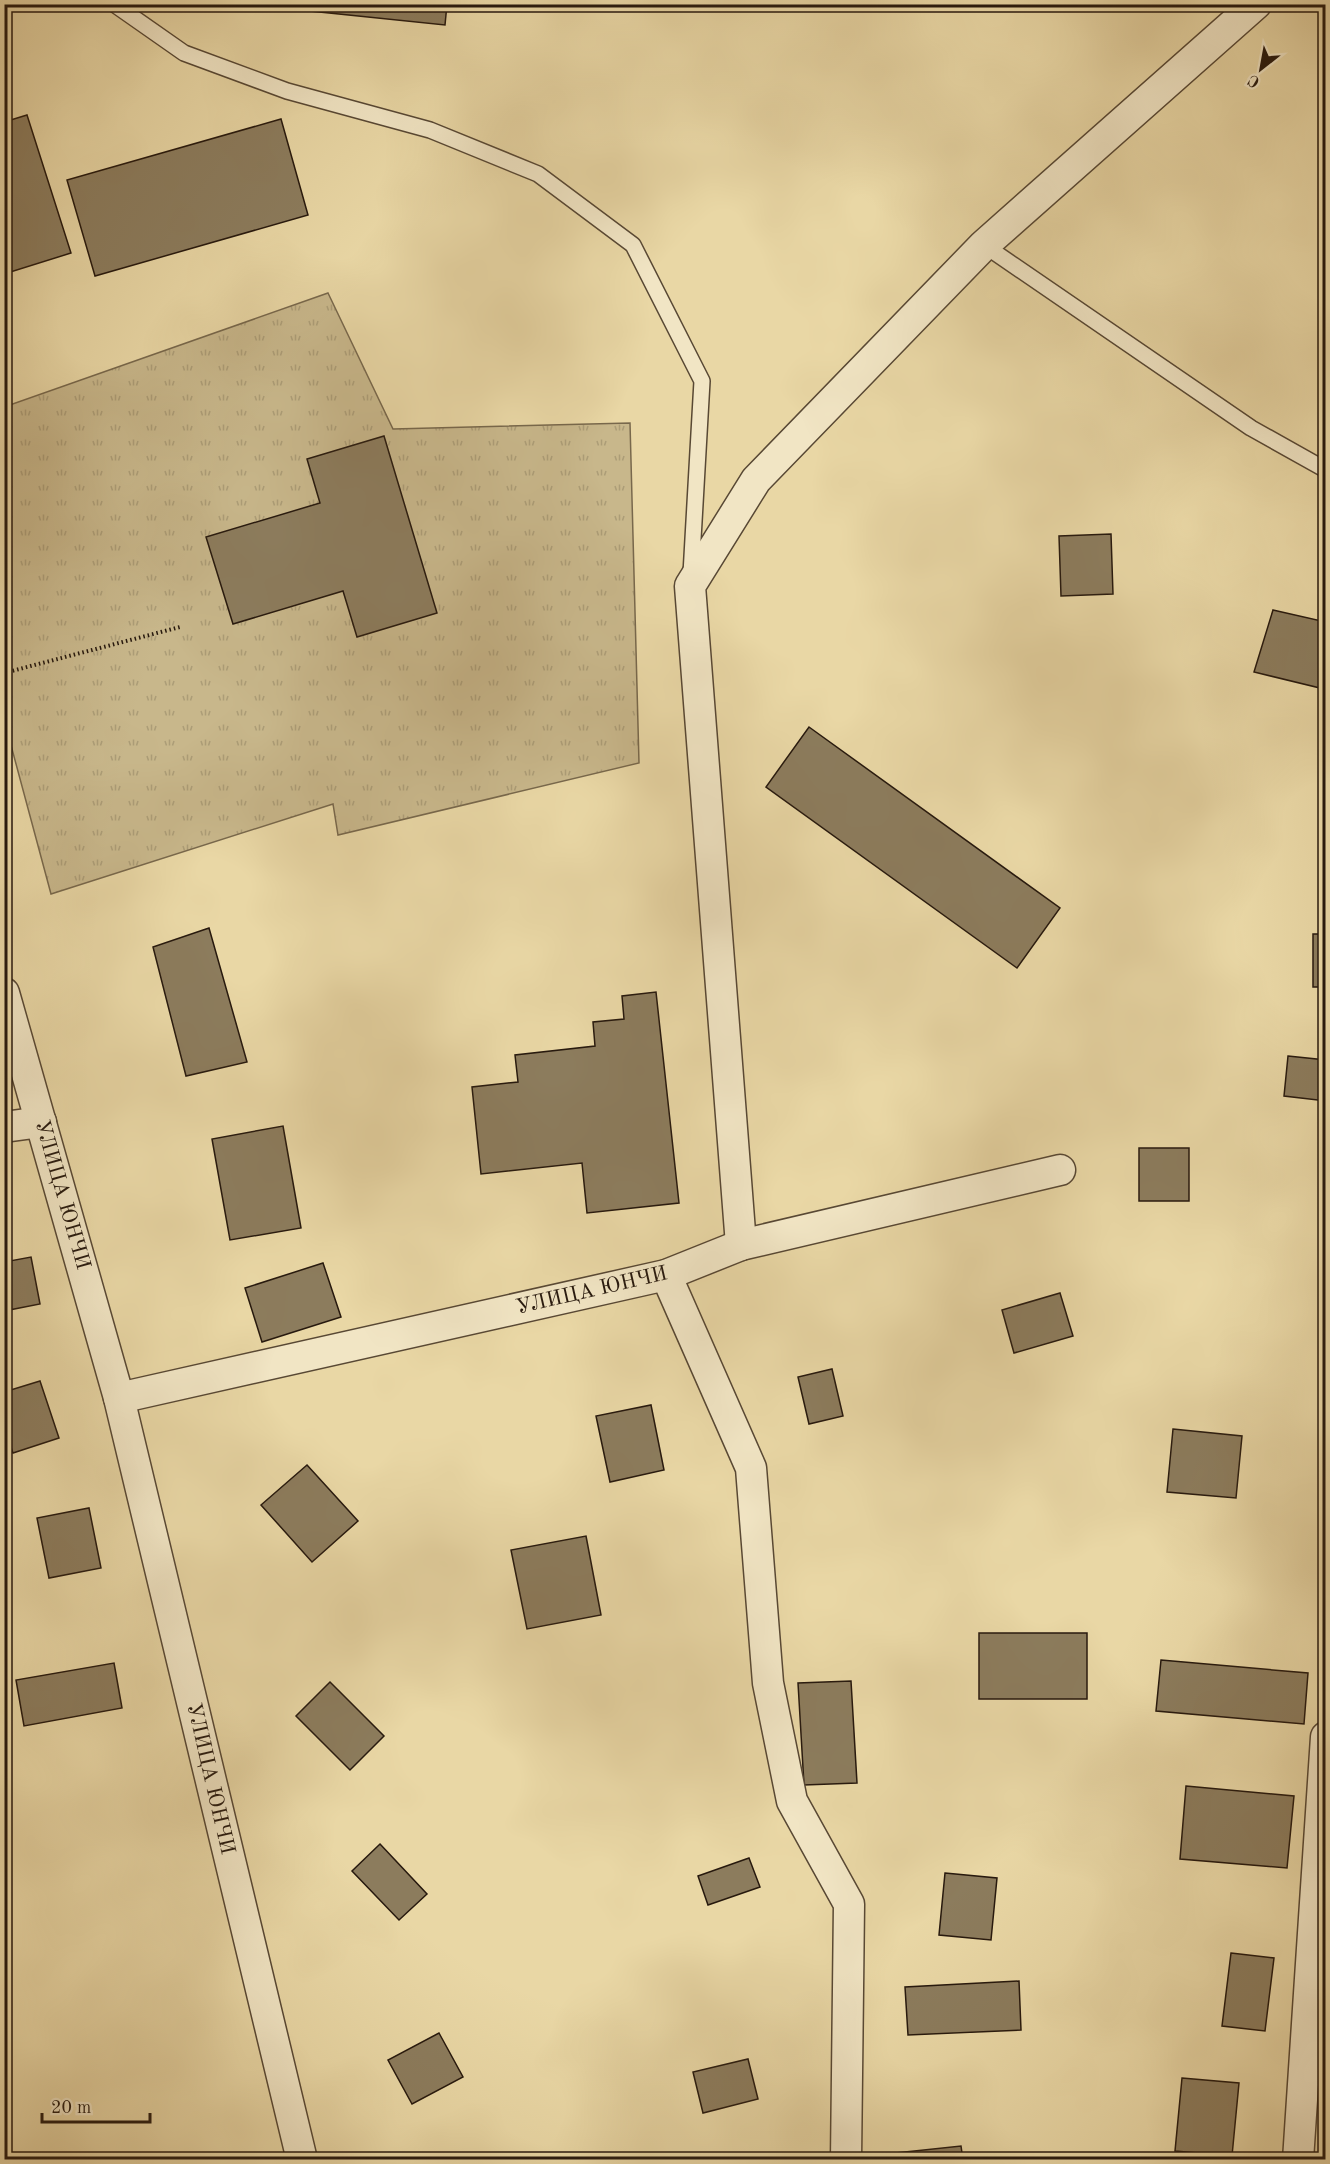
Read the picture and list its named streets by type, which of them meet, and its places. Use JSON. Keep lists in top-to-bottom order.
{
  "streets": {
    "street": ["УЛИЦА ЮНЧИ"]
  },
  "scale_bar": "20 m",
  "north": "bottom left"
}
